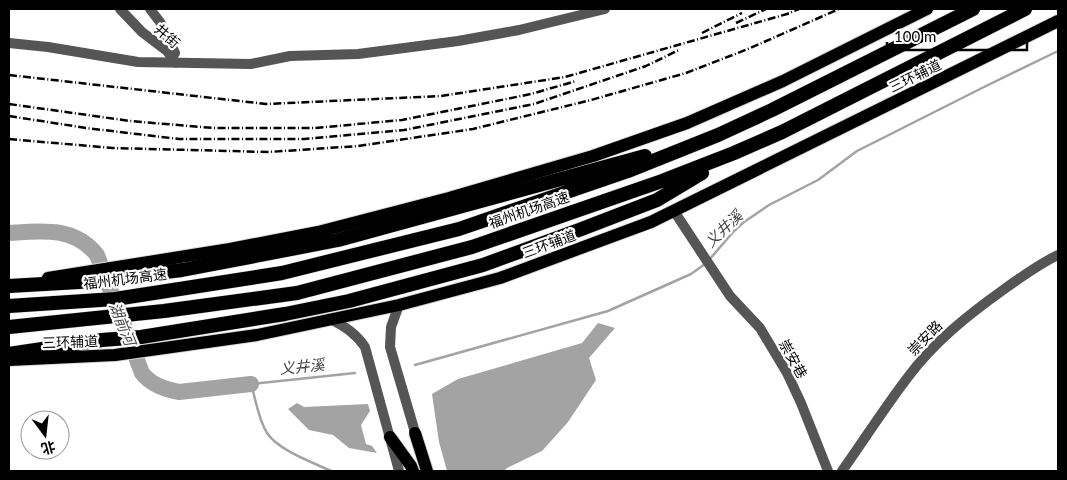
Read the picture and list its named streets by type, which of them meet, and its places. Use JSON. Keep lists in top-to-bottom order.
{
  "streets": {
    "highway": ["福州机场高速"],
    "main road": ["三环辅道"],
    "street": ["井街", "崇安路", "崇安巷"]
  },
  "crossings": [
    ["三环辅道", "崇安巷"]
  ],
  "water": ["义井溪", "湖前河"],
  "scale_bar": "100 m",
  "north": "bottom"
}
